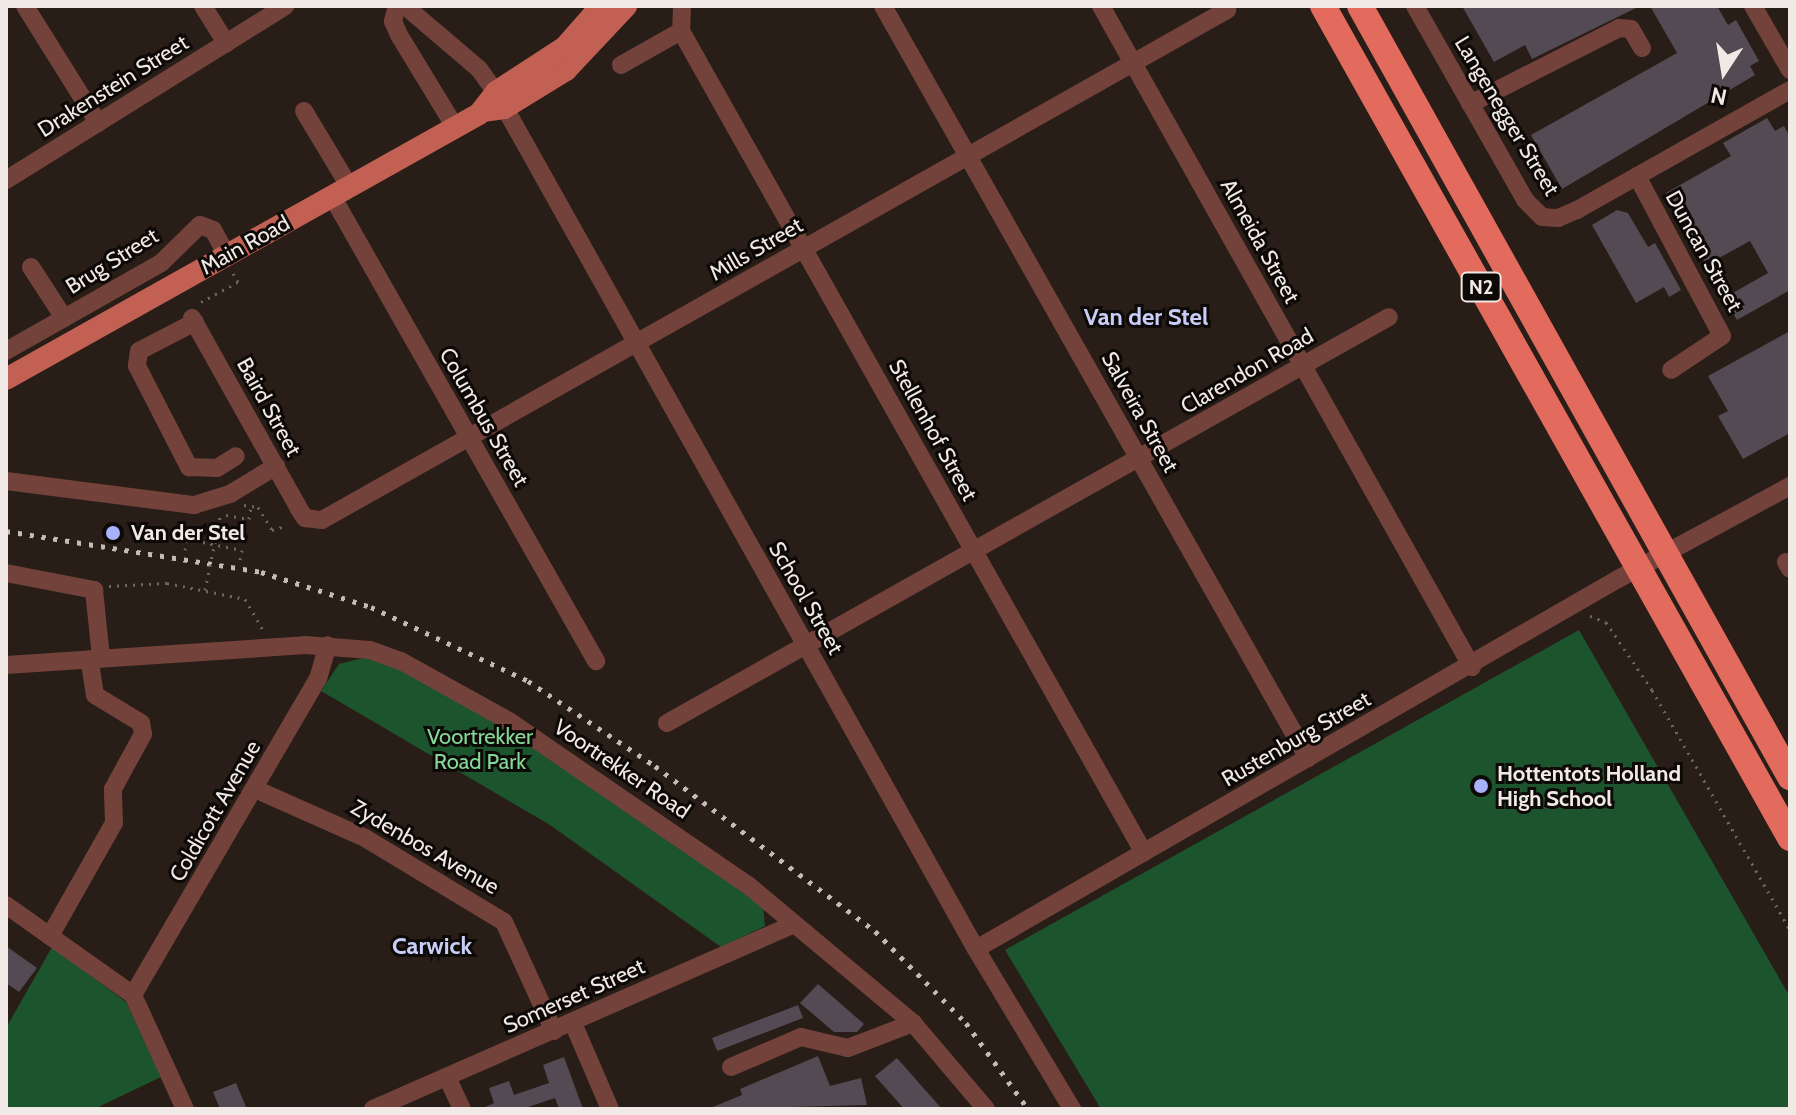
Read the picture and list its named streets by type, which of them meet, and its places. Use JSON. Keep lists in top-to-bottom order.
{
  "streets": {
    "highway": ["N2"],
    "main road": ["Main Road"],
    "street": [
      "Drakenstein Street",
      "Langenegger Street",
      "Almeida Street",
      "Mills Street",
      "Duncan Street",
      "Brug Street",
      "Clarendon Road",
      "Baird Street",
      "Salveira Street",
      "Columbus Street",
      "Stellenhof Street",
      "School Street",
      "Rustenburg Street",
      "Voortrekker Road",
      "Coldicott Avenue",
      "Zydenbos Avenue",
      "Somerset Street"
    ]
  },
  "crossings": [
    ["Langenegger Street", "Duncan Street"],
    ["Almeida Street", "Mills Street"],
    ["Almeida Street", "Clarendon Road"],
    ["Almeida Street", "Rustenburg Street"],
    ["Main Road", "Brug Street"],
    ["Main Road", "Columbus Street"],
    ["Main Road", "School Street"],
    ["Mills Street", "Baird Street"],
    ["Mills Street", "Salveira Street"],
    ["Mills Street", "Columbus Street"],
    ["Mills Street", "Stellenhof Street"],
    ["Mills Street", "School Street"],
    ["N2", "Rustenburg Street"],
    ["Clarendon Road", "Salveira Street"],
    ["Clarendon Road", "Stellenhof Street"],
    ["Clarendon Road", "School Street"],
    ["Salveira Street", "Rustenburg Street"],
    ["Stellenhof Street", "Rustenburg Street"],
    ["School Street", "Rustenburg Street"],
    ["Voortrekker Road", "Coldicott Avenue"],
    ["Voortrekker Road", "Somerset Street"],
    ["Coldicott Avenue", "Zydenbos Avenue"],
    ["Zydenbos Avenue", "Somerset Street"]
  ],
  "districts": ["Van der Stel", "Carwick"],
  "parks": ["Voortrekker Road Park"],
  "places": ["Van der Stel", "Hottentots Holland High School"],
  "north": "bottom"
}
